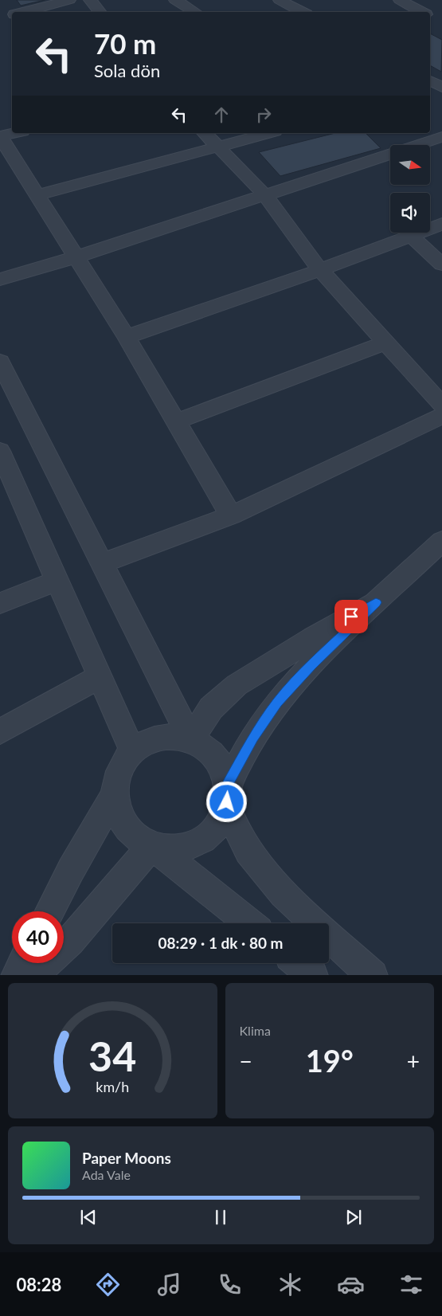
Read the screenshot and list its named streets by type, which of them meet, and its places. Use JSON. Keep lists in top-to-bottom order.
{
  "north": "right",
  "page": {
    "turn": ["70 m", "Sola dön"],
    "limit": "40",
    "trip": "08:29 · 1 dk · 80 m",
    "tile": "Klima",
    "heat": ["−", "19°", "+"],
    "song": ["Paper Moons", "Ada Vale"],
    "tabs": "08:28",
    "gauge": ["34", "km/h"]
  }
}
